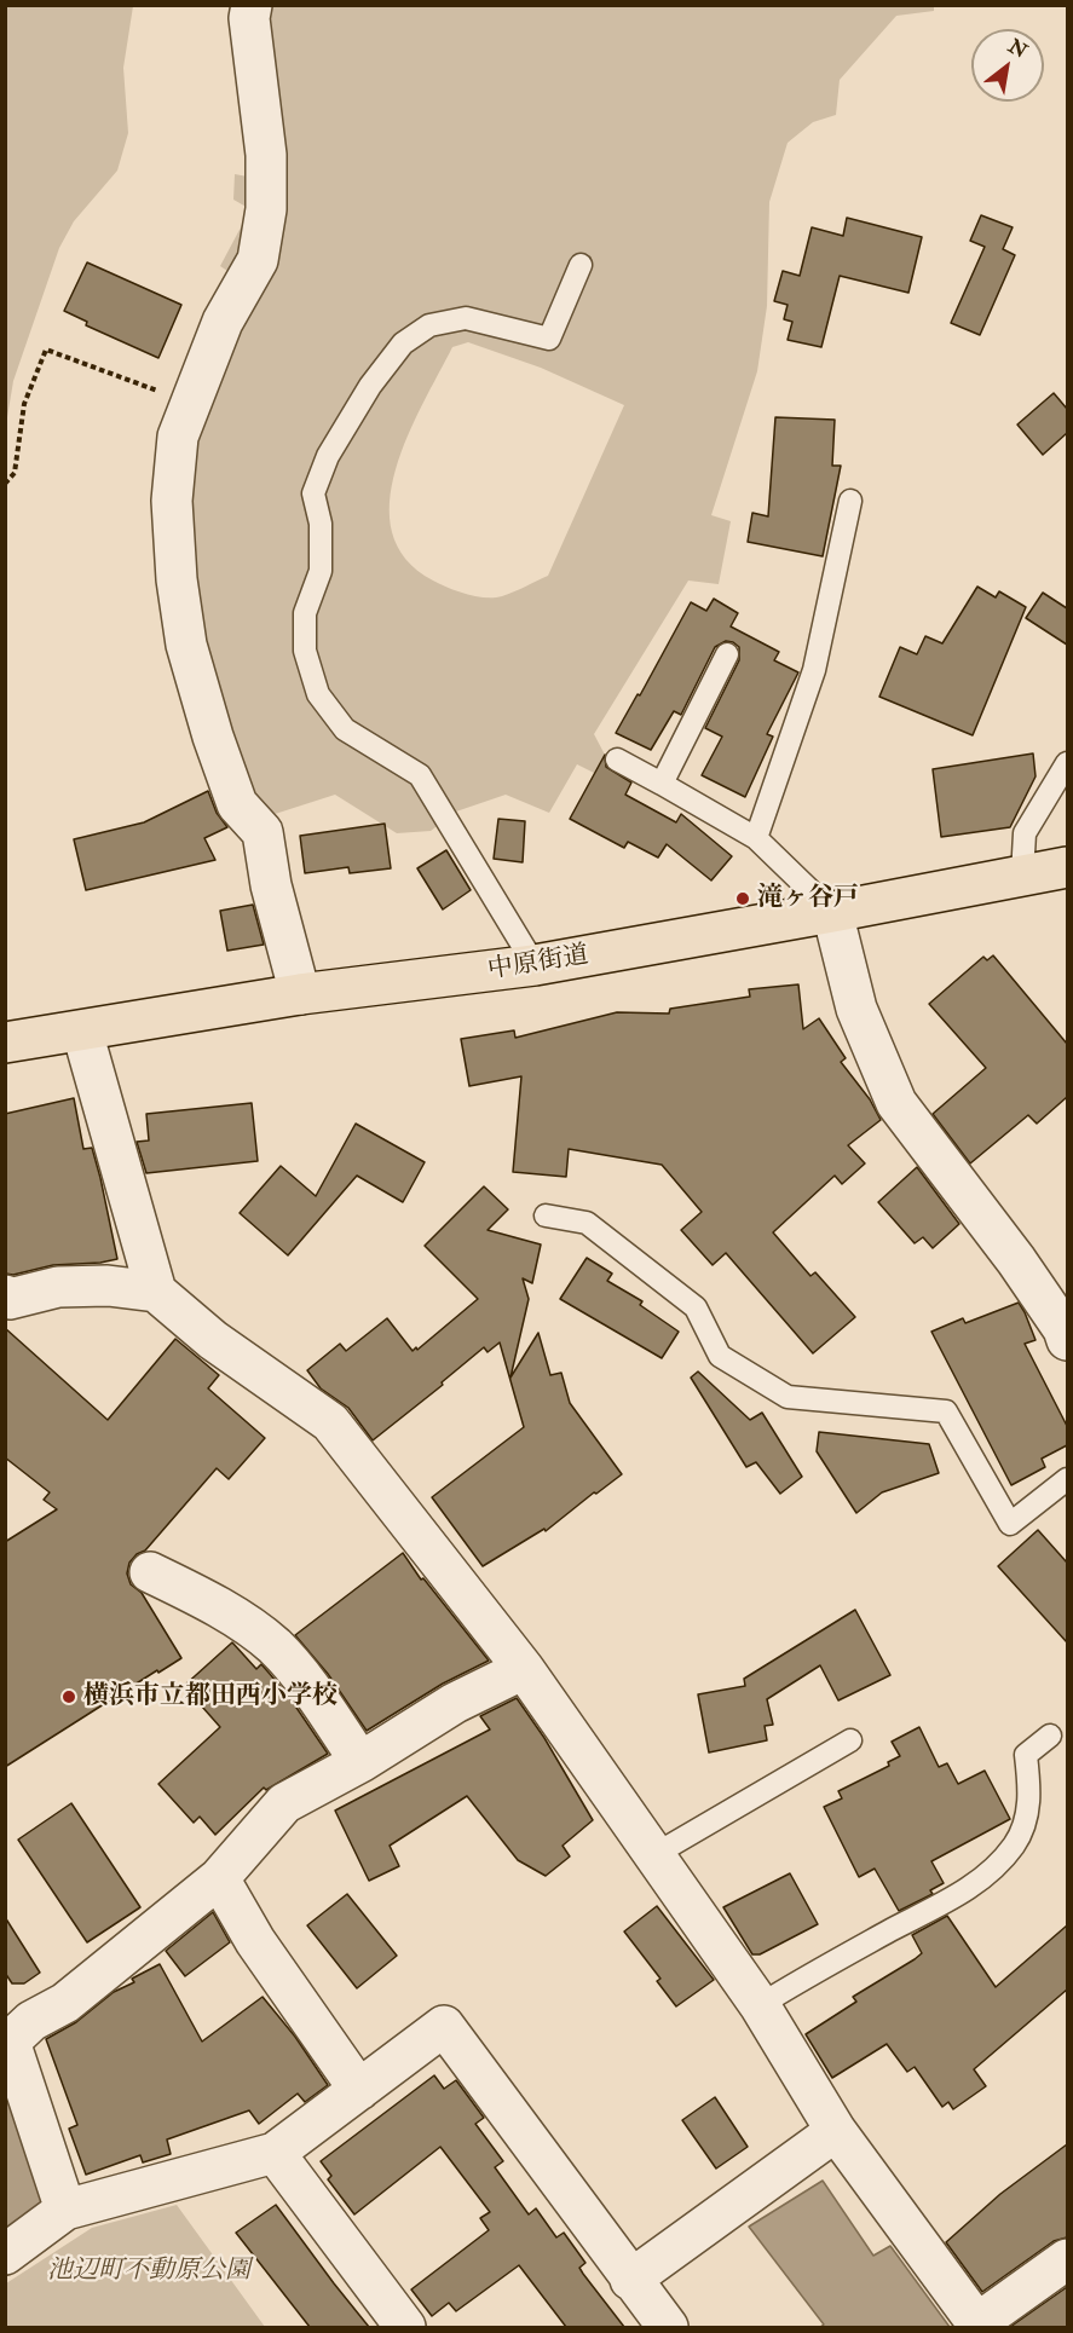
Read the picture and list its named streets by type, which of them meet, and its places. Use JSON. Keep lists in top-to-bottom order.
{
  "streets": {
    "main road": ["中原街道"]
  },
  "parks": ["池辺町不動原公園"],
  "places": ["滝ヶ谷戸", "横浜市立都田西小学校"],
  "north": "top right"
}
